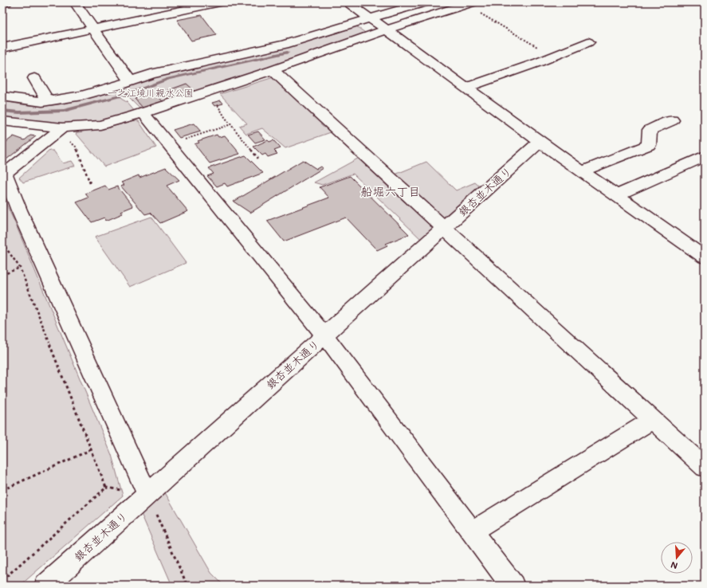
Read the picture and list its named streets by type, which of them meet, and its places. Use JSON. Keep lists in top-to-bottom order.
{
  "streets": {
    "street": ["銀杏並木通り"]
  },
  "districts": ["船堀六丁目"],
  "parks": ["一之江境川親水公園"],
  "north": "bottom"
}
